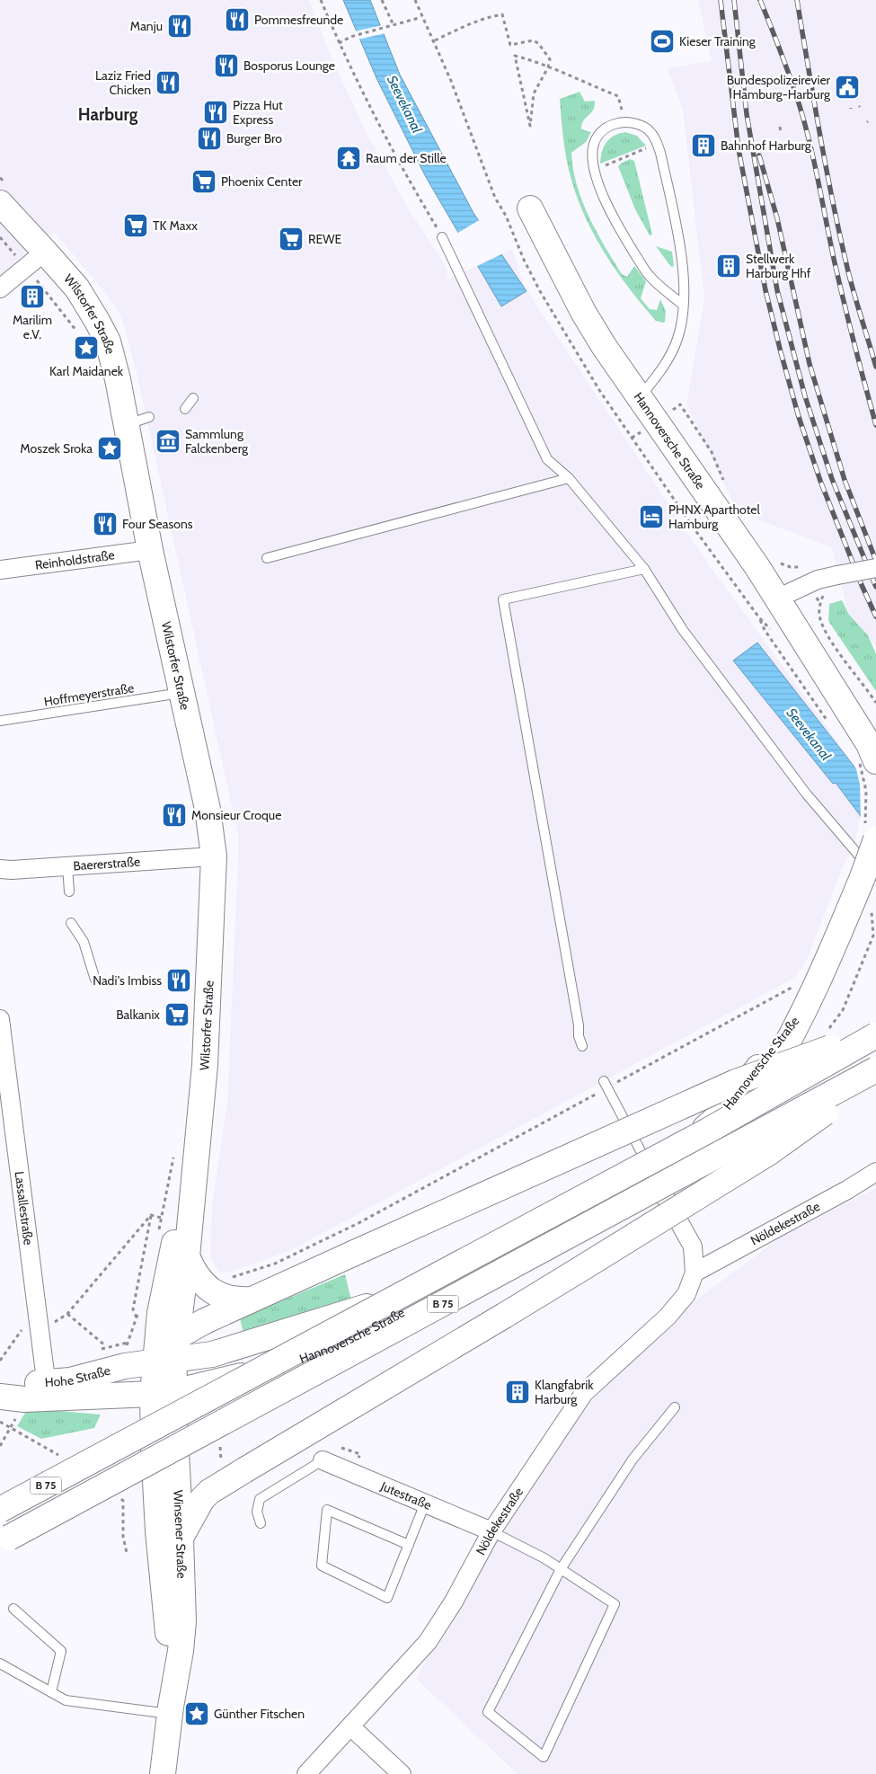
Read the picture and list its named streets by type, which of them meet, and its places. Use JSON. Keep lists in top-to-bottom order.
{
  "streets": {
    "main road": [
      "Wilstorfer Straße",
      "Hannoversche Straße",
      "B 75",
      "Hohe Straße",
      "Winsener Straße"
    ],
    "street": [
      "Reinholdstraße",
      "Baererstraße",
      "Lassallestraße",
      "Nöldekestraße",
      "Jutestraße"
    ],
    "lane": ["Hoffmeyerstraße"]
  },
  "crossings": [
    ["Wilstorfer Straße", "Hannoversche Straße"],
    ["Wilstorfer Straße", "Reinholdstraße"],
    ["Wilstorfer Straße", "Hoffmeyerstraße"],
    ["Wilstorfer Straße", "Baererstraße"],
    ["Wilstorfer Straße", "Hohe Straße"],
    ["Wilstorfer Straße", "Winsener Straße"],
    ["Hannoversche Straße", "Nöldekestraße"],
    ["Hannoversche Straße", "Hohe Straße"],
    ["Hannoversche Straße", "Winsener Straße"],
    ["Lassallestraße", "Hohe Straße"],
    ["Nöldekestraße", "Jutestraße"],
    ["Hohe Straße", "Winsener Straße"]
  ],
  "districts": ["Harburg"],
  "water": ["Seevekanal"],
  "places": {
    "restaurant": [
      "Pommesfreunde",
      "Manju",
      "Bosporus Lounge",
      "Laziz Fried Chicken",
      "Pizza Hut Express",
      "Burger Bro",
      "Four Seasons",
      "Monsieur Croque",
      "Nadi's Imbiss"
    ],
    "sports": ["Kieser Training"],
    "public building": ["Bundespolizeirevier Hamburg-Harburg"],
    "building": [
      "Bahnhof Harburg",
      "Stellwerk Harburg Hhf",
      "Marilim e.V.",
      "Klangfabrik Harburg"
    ],
    "temple": ["Raum der Stille"],
    "supermarket": [
      "Phoenix Center",
      "TK Maxx",
      "REWE",
      "Balkanix"
    ],
    "place": ["Karl Maidanek", "Moszek Sroka", "Günther Fitschen"],
    "museum": ["Sammlung Falckenberg"],
    "hotel": ["PHNX Aparthotel Hamburg"]
  }
}
